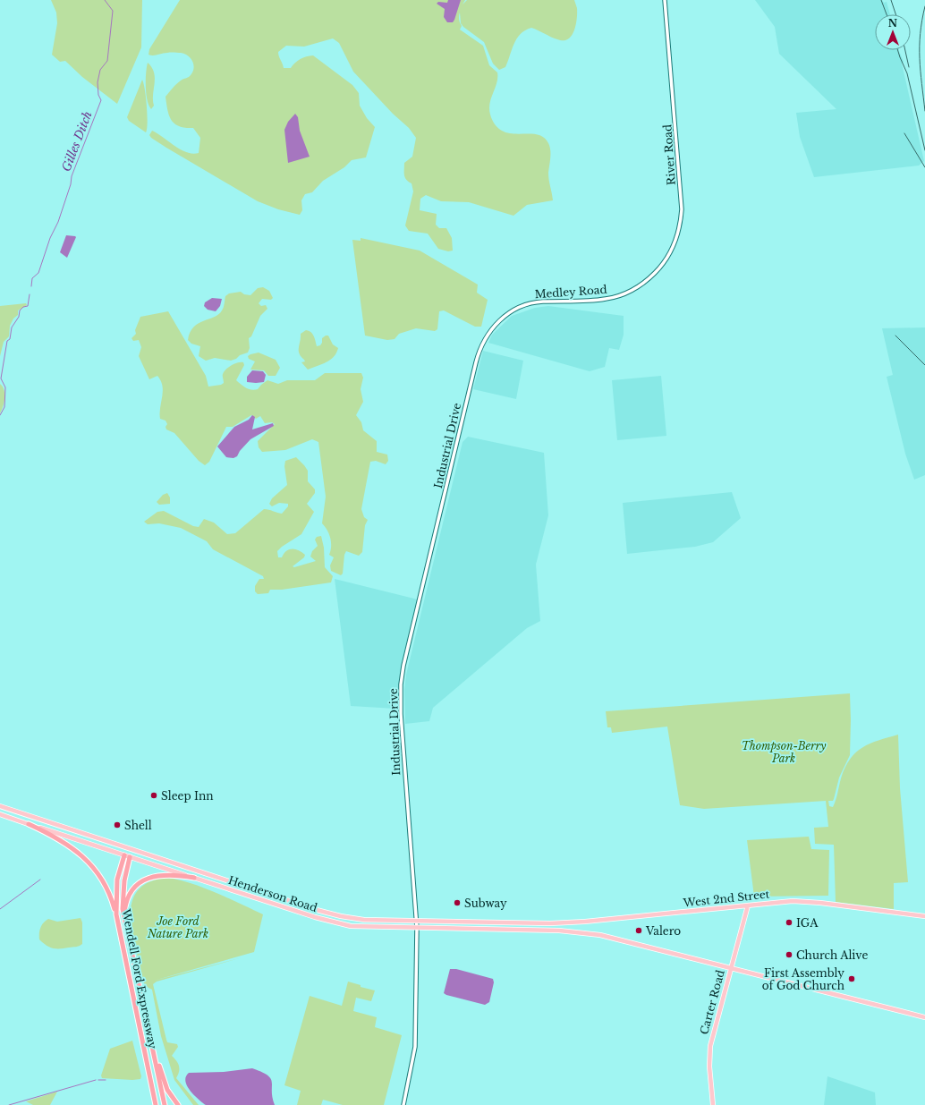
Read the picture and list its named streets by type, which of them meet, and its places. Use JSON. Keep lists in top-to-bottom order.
{
  "streets": {
    "highway": ["Wendell Ford Expressway"],
    "main road": ["Henderson Road", "West 2nd Street", "Carter Road"],
    "street": ["River Road", "Medley Road", "Industrial Drive"]
  },
  "crossings": [
    ["River Road", "Medley Road"],
    ["Medley Road", "Industrial Drive"],
    ["Industrial Drive", "Henderson Road"],
    ["Henderson Road", "West 2nd Street"],
    ["Henderson Road", "Wendell Ford Expressway"],
    ["Henderson Road", "Carter Road"],
    ["West 2nd Street", "Carter Road"]
  ],
  "water": ["Gilles Ditch"],
  "parks": ["Thompson-Berry Park", "Joe Ford Nature Park"],
  "places": [
    "Sleep Inn",
    "Shell",
    "Subway",
    "IGA",
    "Valero",
    "Church Alive",
    "First Assembly of God Church"
  ],
  "north": "top"
}
